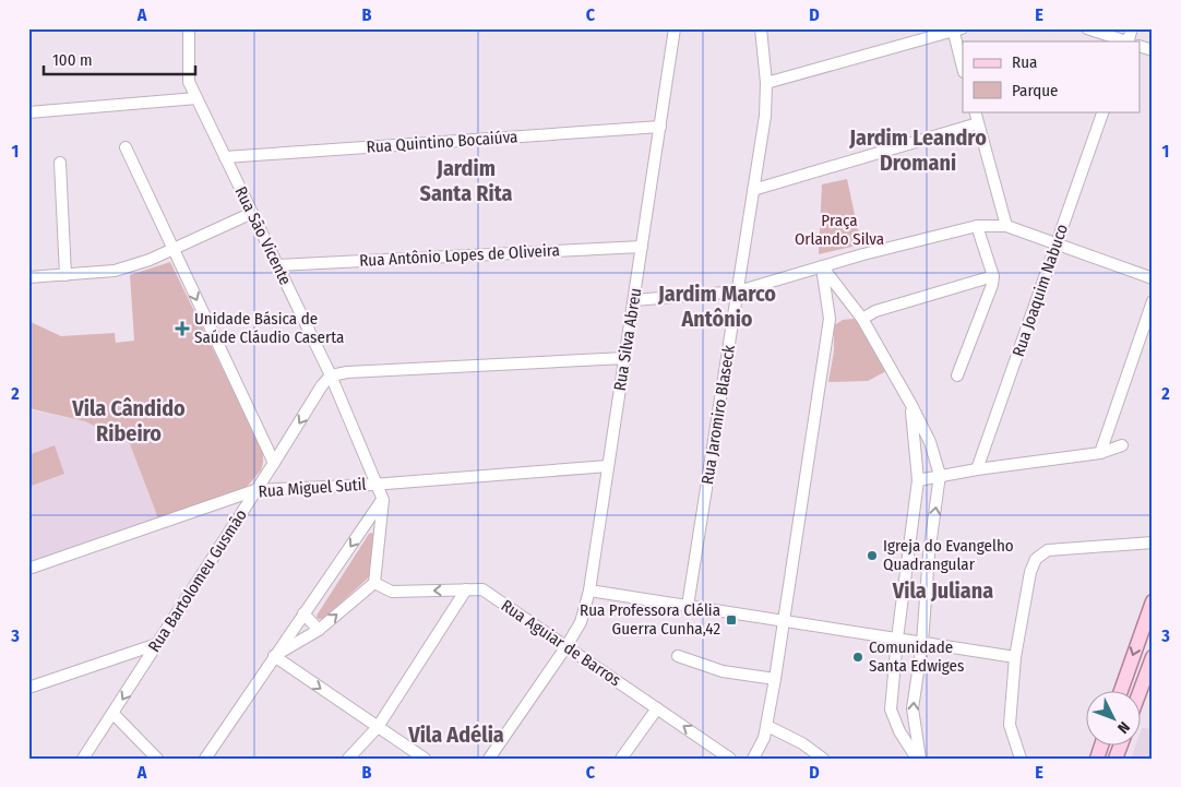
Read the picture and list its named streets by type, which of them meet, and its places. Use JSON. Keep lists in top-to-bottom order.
{
  "streets": {
    "street": [
      "Rua Quintino Bocaiúva",
      "Rua São Vicente",
      "Rua Antônio Lopes de Oliveira",
      "Rua Joaquim Nabuco",
      "Rua Silva Abreu",
      "Rua Jaromiro Blaseck",
      "Rua Miguel Sutil",
      "Rua Bartolomeu Gusmão",
      "Rua Aguiar de Barros"
    ]
  },
  "crossings": [
    ["Rua Quintino Bocaiúva", "Rua São Vicente"],
    ["Rua Quintino Bocaiúva", "Rua Silva Abreu"],
    ["Rua São Vicente", "Rua Antônio Lopes de Oliveira"],
    ["Rua São Vicente", "Rua Miguel Sutil"],
    ["Rua São Vicente", "Rua Bartolomeu Gusmão"],
    ["Rua Antônio Lopes de Oliveira", "Rua Silva Abreu"],
    ["Rua Silva Abreu", "Rua Miguel Sutil"],
    ["Rua Silva Abreu", "Rua Aguiar de Barros"],
    ["Rua Miguel Sutil", "Rua Bartolomeu Gusmão"]
  ],
  "one_way": ["Rua Bartolomeu Gusmão"],
  "districts": [
    "Jardim Leandro Dromani",
    "Jardim Santa Rita",
    "Jardim Marco Antônio",
    "Vila Cândido Ribeiro",
    "Vila Juliana",
    "Vila Adélia"
  ],
  "parks": ["Praça Orlando Silva"],
  "places": {
    "health": ["Unidade Básica de Saúde Cláudio Caserta"],
    "other": ["Igreja do Evangelho Quadrangular", "Comunidade Santa Edwiges"],
    "transit": ["Rua Professora Clélia Guerra Cunha,42"]
  },
  "legend": ["Rua", "Parque"],
  "scale_bar": "100 m",
  "north": "bottom right",
  "grid": {
    "columns": [
      "A",
      "B",
      "C",
      "D",
      "E"
    ],
    "rows": ["1", "2", "3"]
  }
}
